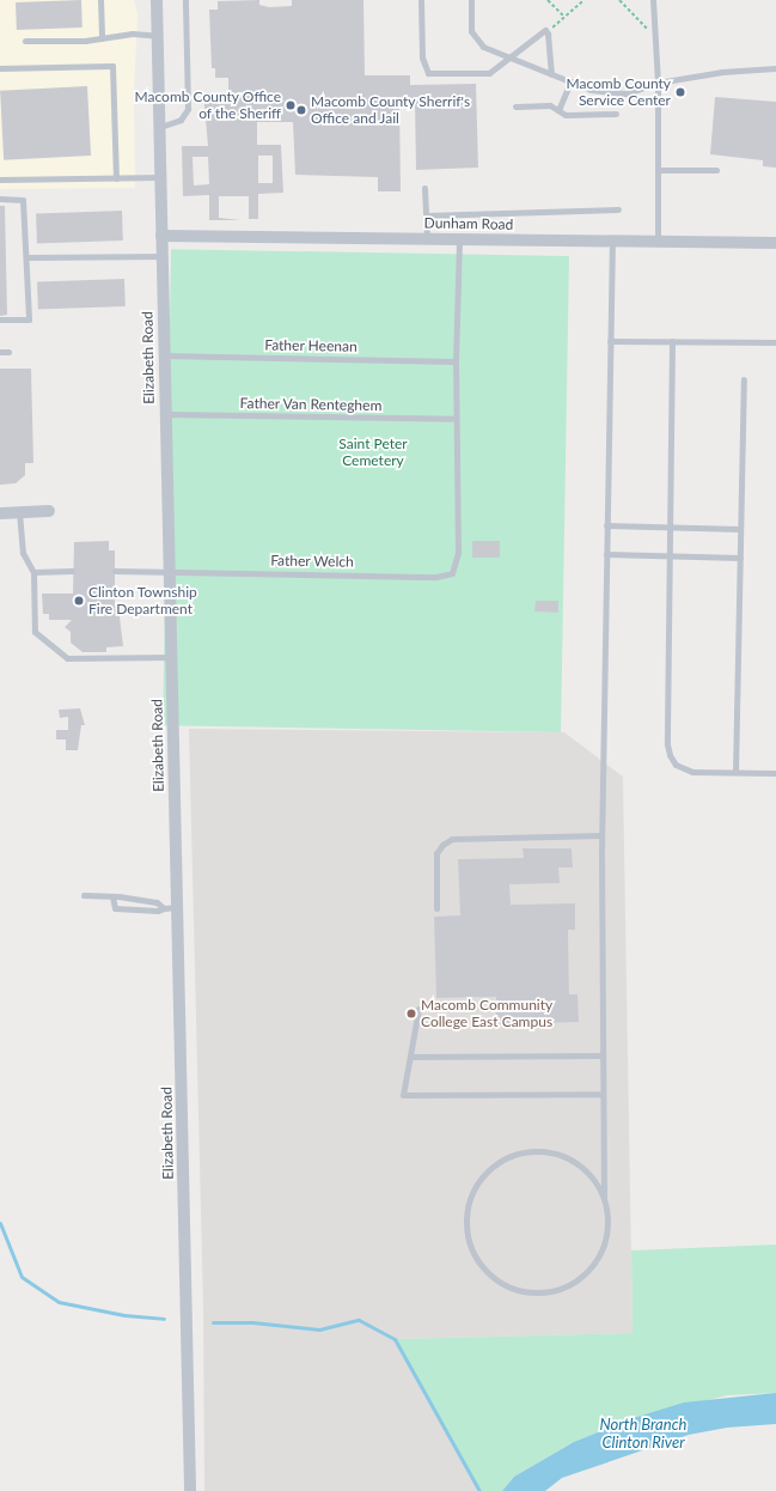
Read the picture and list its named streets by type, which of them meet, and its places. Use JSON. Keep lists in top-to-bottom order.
{
  "streets": {
    "street": ["Dunham Road", "Elizabeth Road"],
    "lane": ["Father Heenan", "Father Van Renteghem", "Father Welch"]
  },
  "crossings": [
    ["Dunham Road", "Elizabeth Road"],
    ["Father Heenan", "Elizabeth Road"],
    ["Elizabeth Road", "Father Van Renteghem"],
    ["Elizabeth Road", "Father Welch"],
    ["Father Van Renteghem", "Father Welch"]
  ],
  "water": ["North Branch Clinton River"],
  "parks": ["Saint Peter Cemetery"],
  "places": [
    "Macomb County Service Center",
    "Macomb County Office of the Sheriff",
    "Macomb County Sherrif's Office and Jail",
    "Clinton Township Fire Department",
    "Macomb Community College East Campus"
  ]
}
